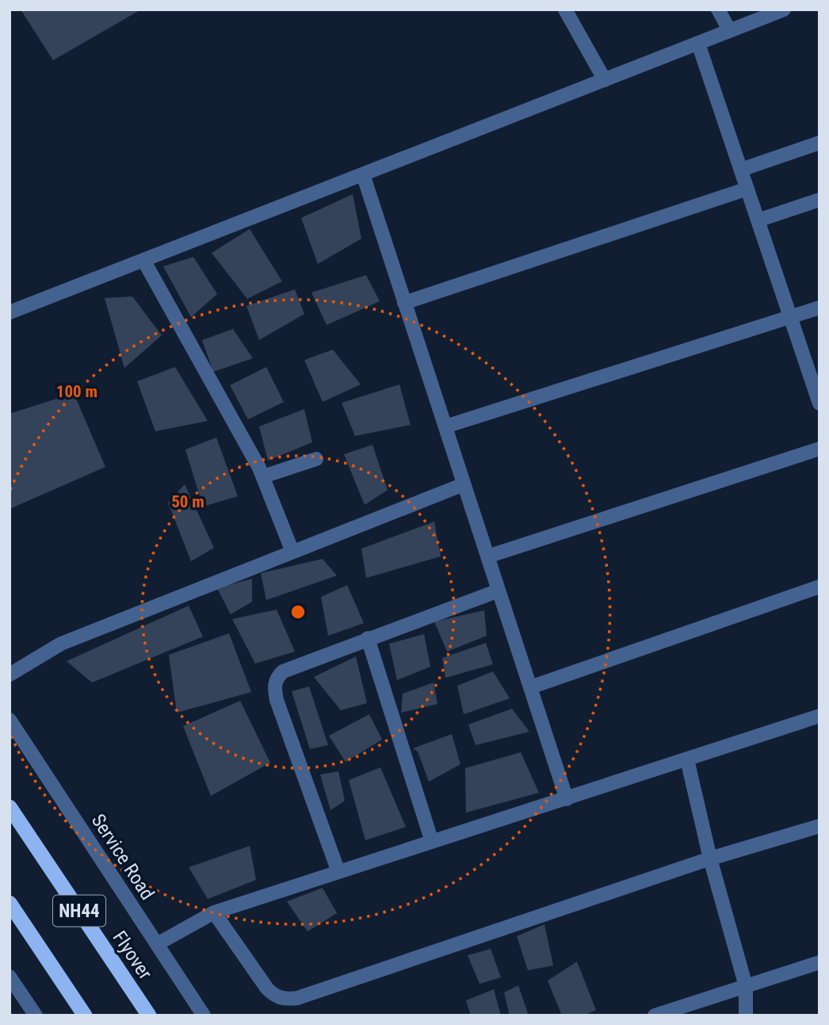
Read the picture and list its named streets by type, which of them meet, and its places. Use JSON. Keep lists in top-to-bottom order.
{
  "streets": {
    "highway": ["NH44", "Flyover"],
    "street": ["Service Road"]
  },
  "rings": ["100 m", "50 m"]
}
